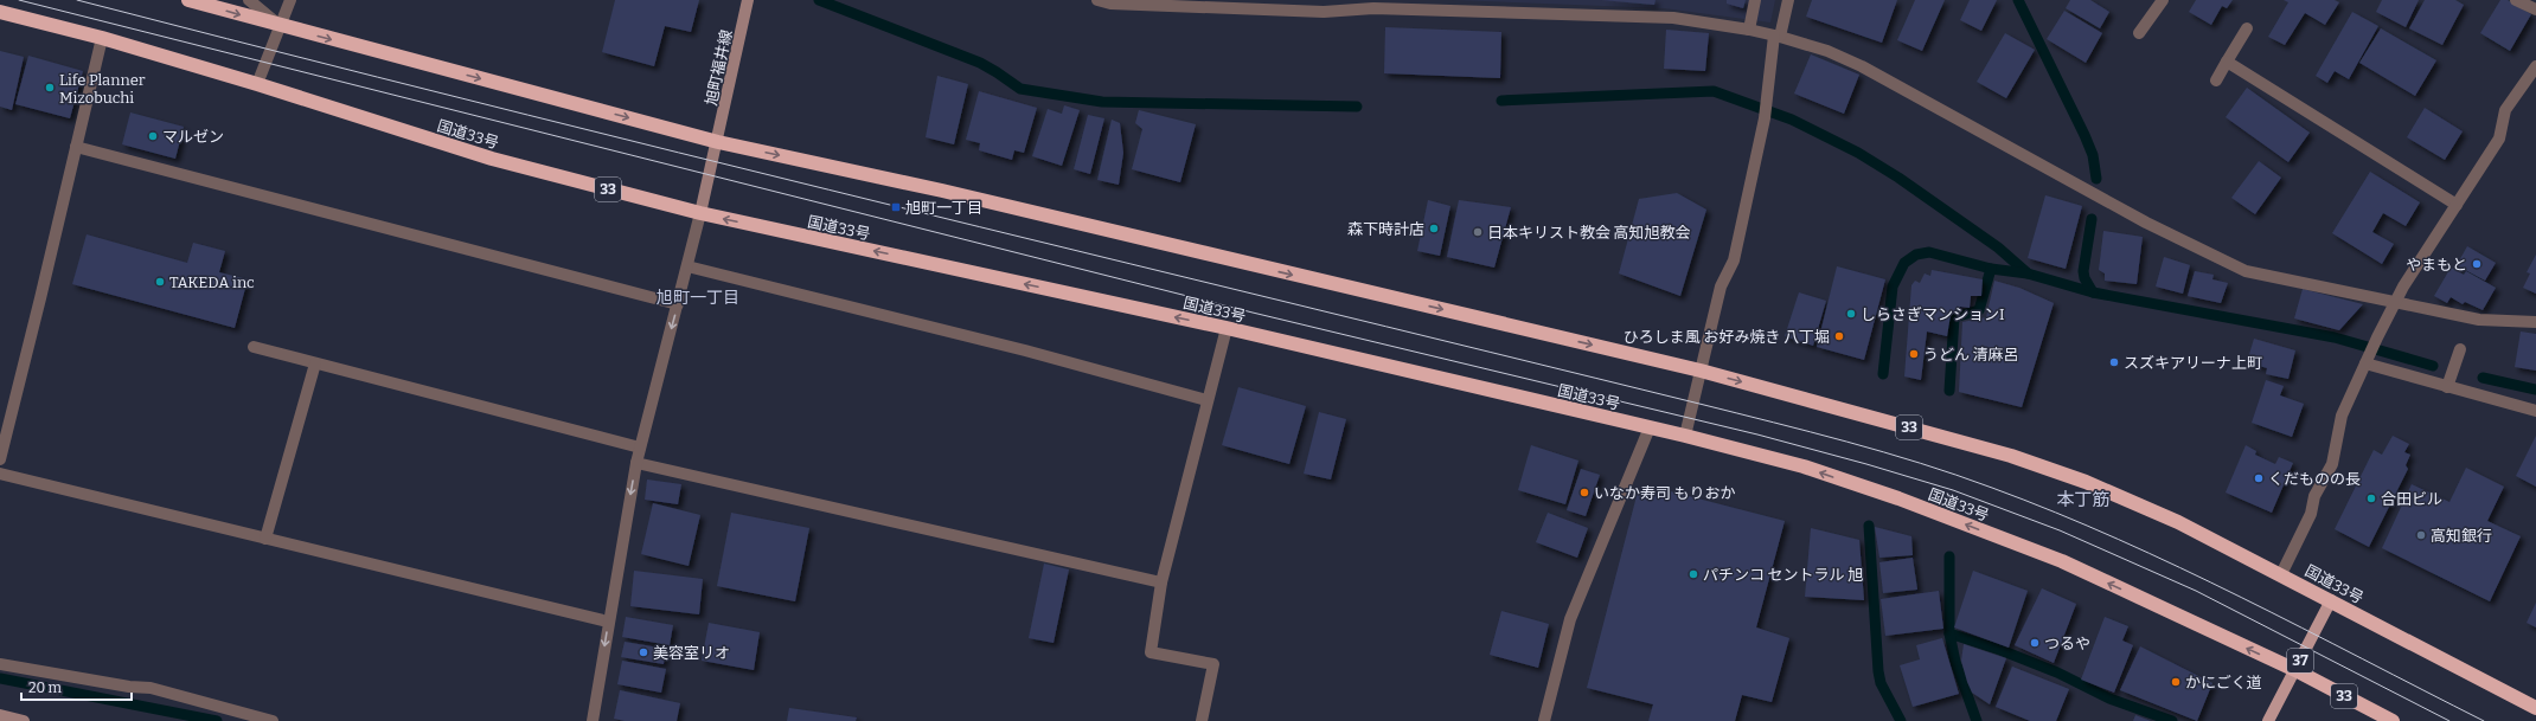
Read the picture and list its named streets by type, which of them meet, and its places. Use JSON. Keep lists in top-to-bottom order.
{
  "streets": {
    "highway": ["国道33号", "33"],
    "main road": ["37"],
    "street": ["旭町福井線"]
  },
  "crossings": [
    ["旭町福井線", "国道33号"],
    ["国道33号", "37"]
  ],
  "districts": ["旭町一丁目", "本丁筋"],
  "places": {
    "other": [
      "Life Planner Mizobuchi",
      "マルゼン",
      "森下時計店",
      "日本キリスト教会 高知旭教会",
      "やまもと",
      "TAKEDA inc",
      "しらさぎマンションI",
      "ひろしま風 お好み焼き 八丁堀",
      "うどん 清麻呂",
      "スズキアリーナ上町",
      "くだものの長",
      "いなか寿司 もりおか",
      "合田ビル",
      "高知銀行",
      "パチンコ セントラル 旭",
      "つるや",
      "美容室リオ",
      "かにごく道"
    ],
    "transit": ["旭町一丁目"]
  },
  "scale_bar": "20 m"
}
